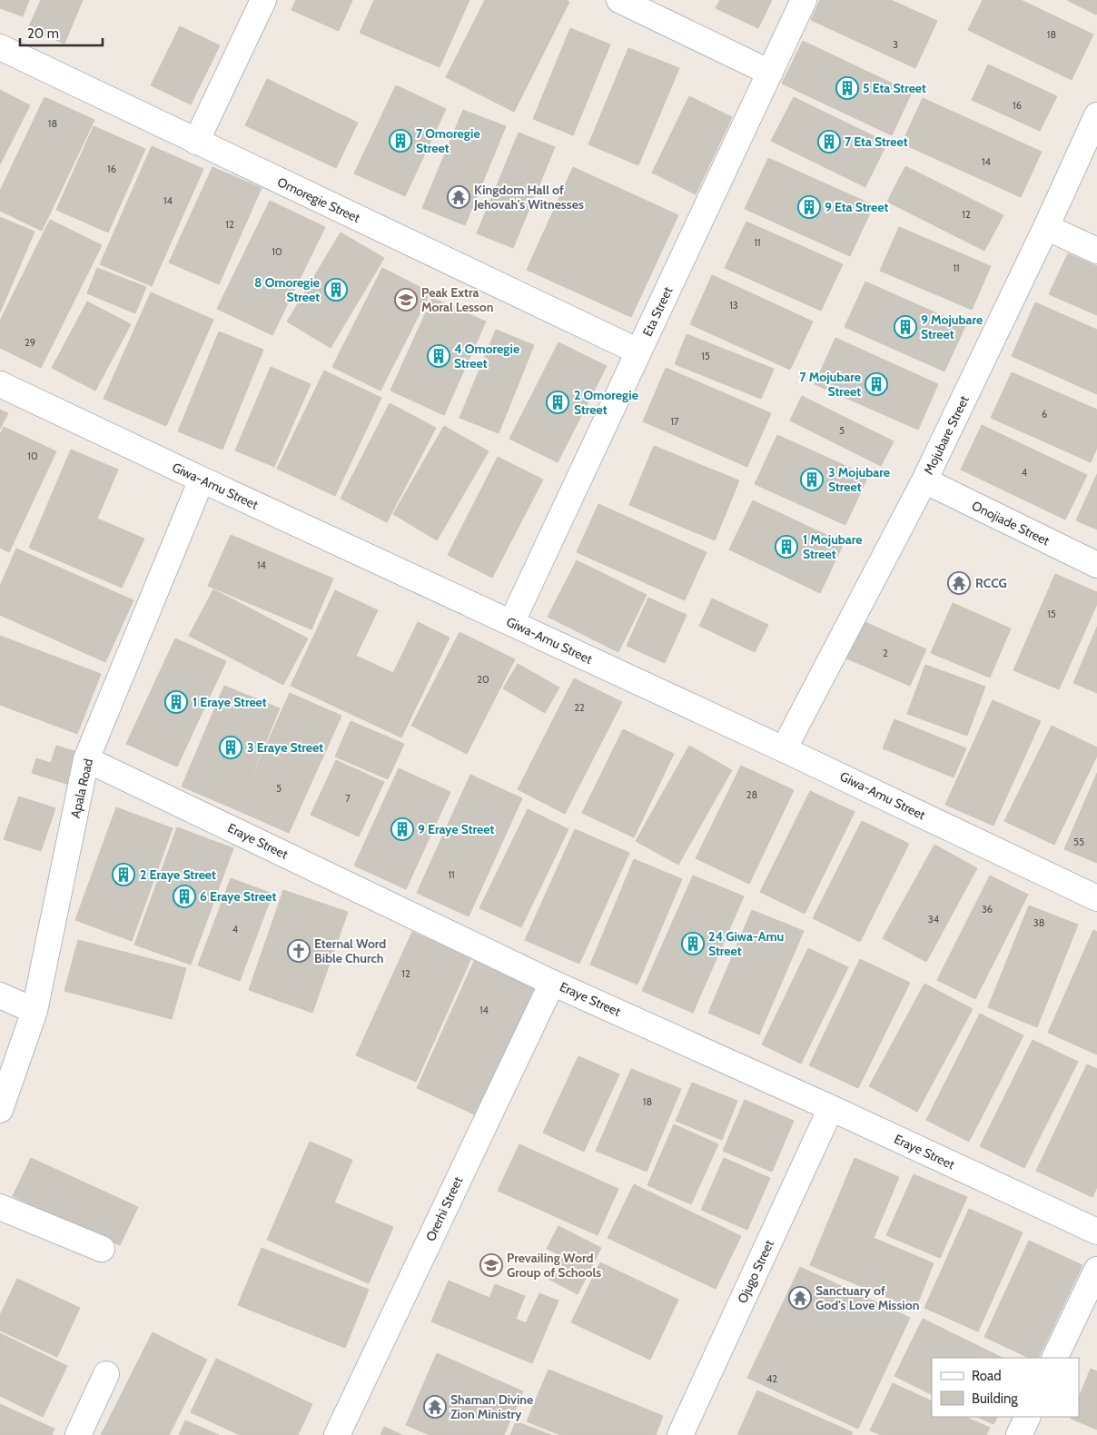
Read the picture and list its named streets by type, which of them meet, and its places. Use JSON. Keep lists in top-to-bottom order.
{
  "streets": {
    "street": [
      "Omoregie Street",
      "Eta Street",
      "Mojubare Street",
      "Giwa-Amu Street",
      "Onojiade Street",
      "Apala Road",
      "Eraye Street",
      "Orerhi Street",
      "Ojugo Street"
    ]
  },
  "crossings": [
    ["Omoregie Street", "Eta Street"],
    ["Eta Street", "Giwa-Amu Street"],
    ["Mojubare Street", "Giwa-Amu Street"],
    ["Mojubare Street", "Onojiade Street"],
    ["Giwa-Amu Street", "Apala Road"],
    ["Apala Road", "Eraye Street"],
    ["Eraye Street", "Orerhi Street"],
    ["Eraye Street", "Ojugo Street"]
  ],
  "places": {
    "building": [
      "5 Eta Street",
      "7 Omoregie Street",
      "7 Eta Street",
      "9 Eta Street",
      "8 Omoregie Street",
      "9 Mojubare Street",
      "4 Omoregie Street",
      "7 Mojubare Street",
      "2 Omoregie Street",
      "3 Mojubare Street",
      "1 Mojubare Street",
      "1 Eraye Street",
      "3 Eraye Street",
      "9 Eraye Street",
      "2 Eraye Street",
      "6 Eraye Street",
      "24 Giwa-Amu Street"
    ],
    "temple": [
      "Kingdom Hall of Jehovah's Witnesses",
      "RCCG",
      "Sanctuary of God's Love Mission",
      "Shaman Divine Zion Ministry"
    ],
    "school or university": ["Peak Extra Moral Lesson", "Prevailing Word Group of Schools"],
    "church": ["Eternal Word Bible Church"]
  },
  "house_numbers": [
    "18",
    "3",
    "16",
    "18",
    "14",
    "16",
    "14",
    "12",
    "12",
    "11",
    "10",
    "11",
    "13",
    "29",
    "15",
    "6",
    "17",
    "5",
    "10",
    "4",
    "14",
    "15",
    "2",
    "20",
    "22",
    "5",
    "28",
    "7",
    "55",
    "11",
    "36",
    "34",
    "38",
    "4",
    "12",
    "14",
    "18",
    "42"
  ],
  "legend": ["Road", "Building"],
  "scale_bar": "20 m"
}
